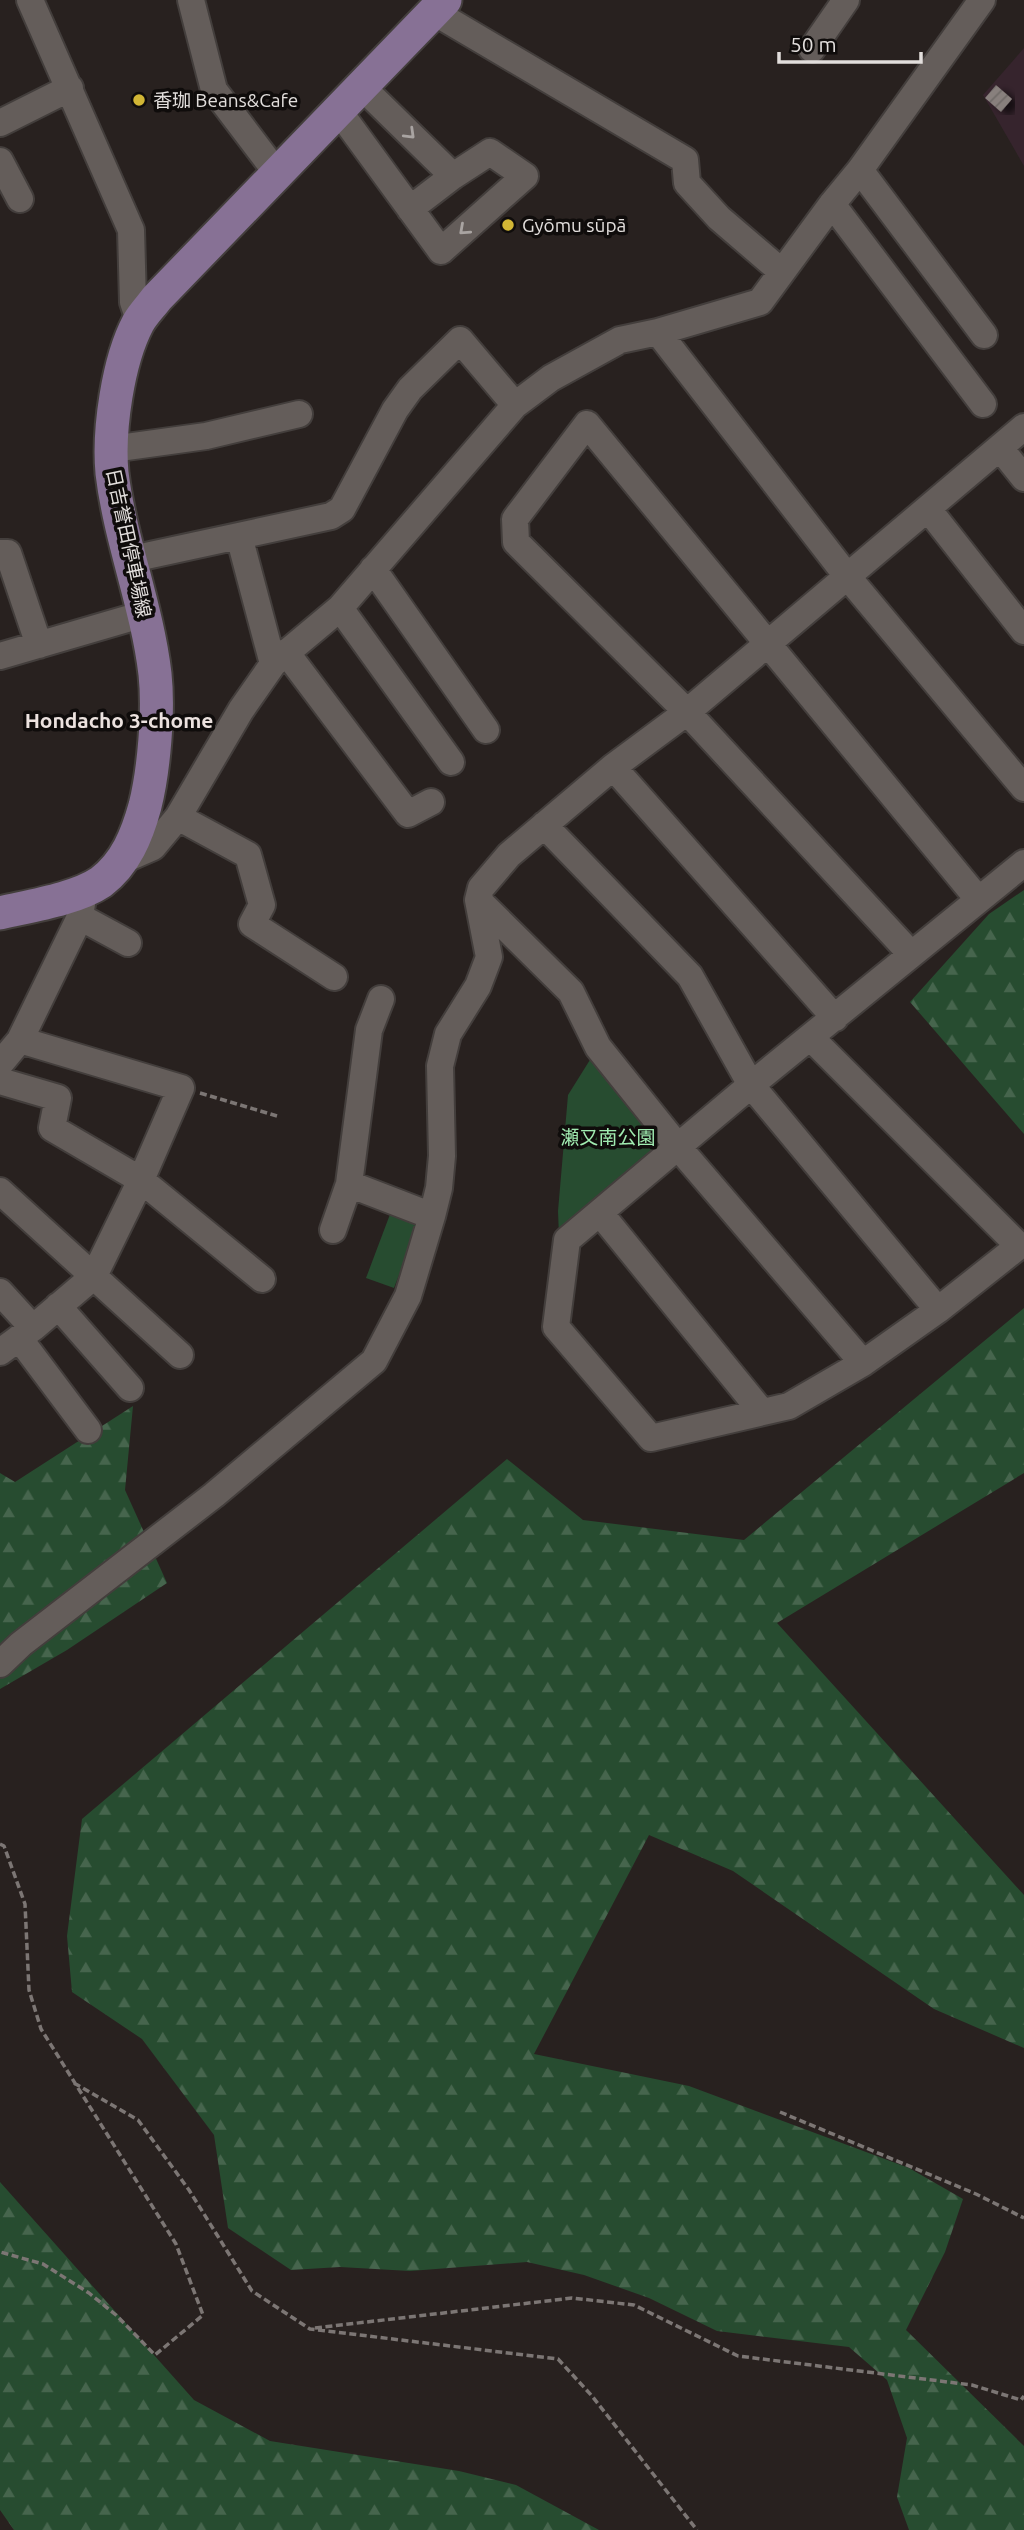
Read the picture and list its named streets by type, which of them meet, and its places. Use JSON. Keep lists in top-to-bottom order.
{
  "streets": {
    "main road": ["日吉誉田停車場線"]
  },
  "districts": ["Hondacho 3-chome"],
  "parks": ["瀬又南公園"],
  "places": ["香珈 Beans&Cafe", "Gyōmu sūpā"],
  "scale_bar": "50 m"
}
